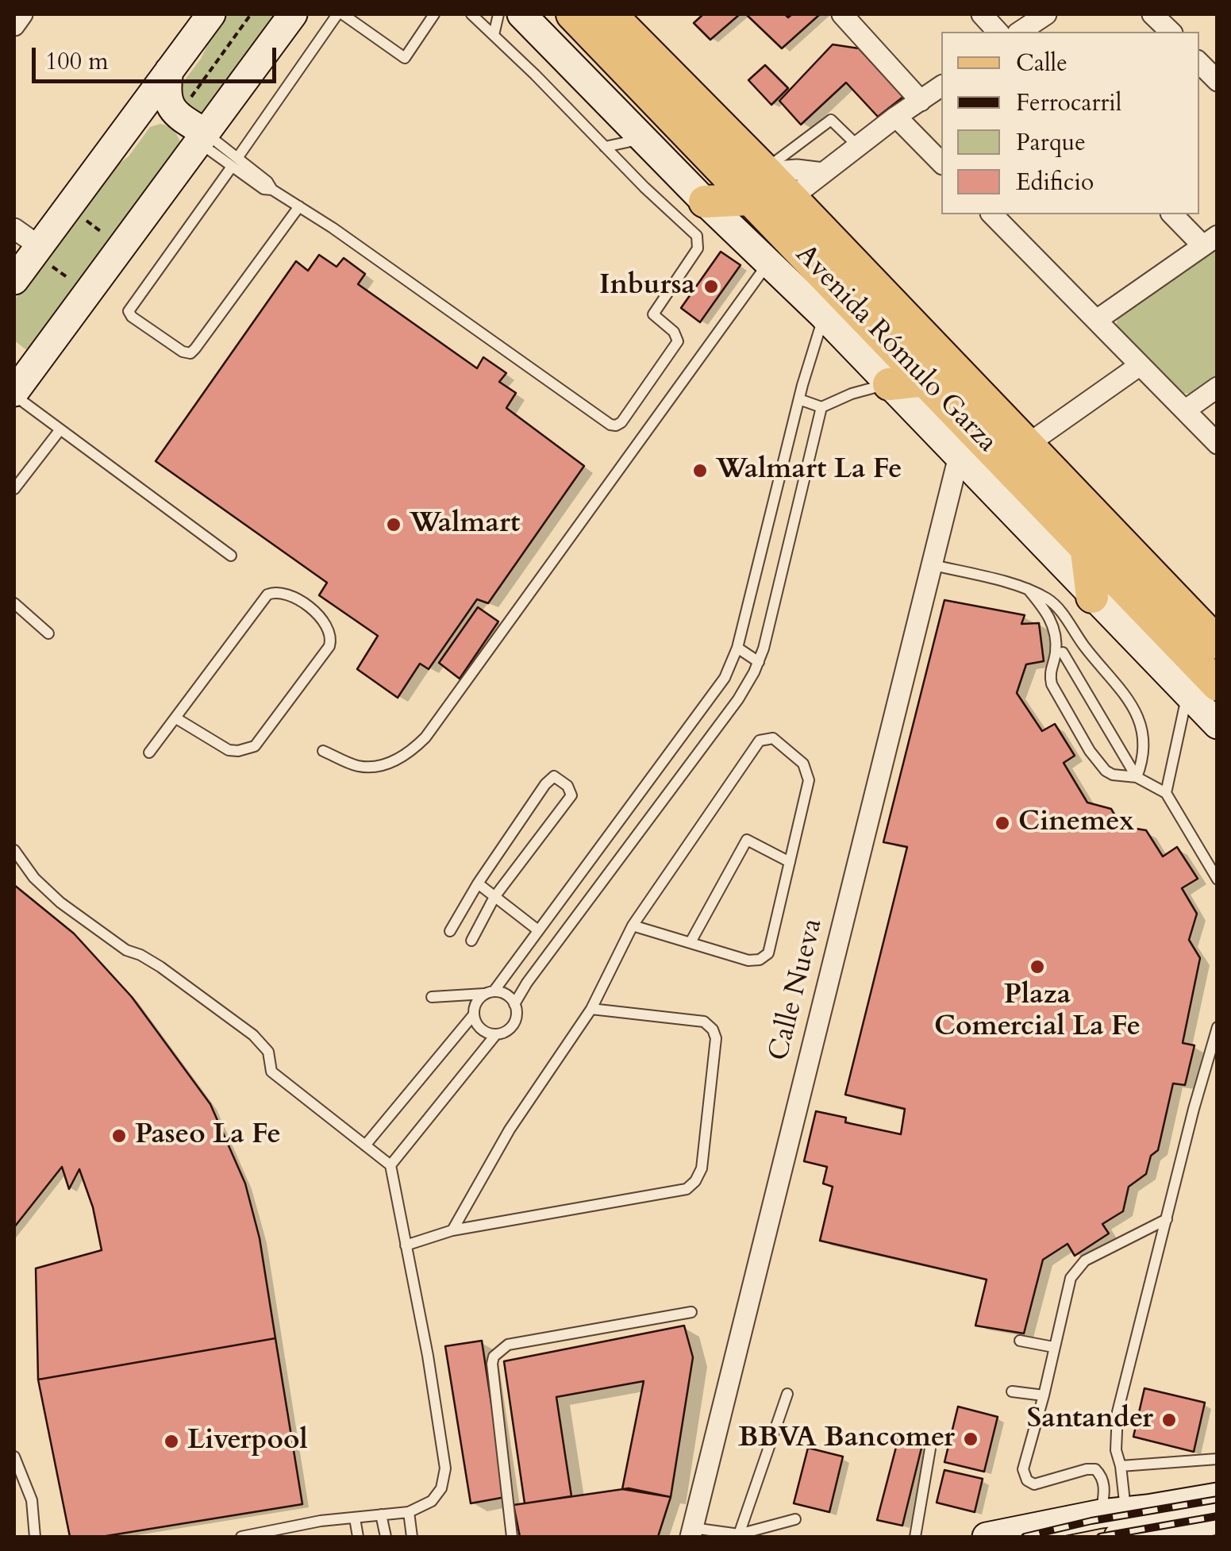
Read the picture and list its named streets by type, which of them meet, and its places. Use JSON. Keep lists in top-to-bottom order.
{
  "streets": {
    "main road": ["Avenida Rómulo Garza"],
    "street": ["Calle Nueva"]
  },
  "places": [
    "Inbursa",
    "Walmart La Fe",
    "Walmart",
    "Cinemex",
    "Plaza Comercial La Fe",
    "Paseo La Fe",
    "Santander",
    "BBVA Bancomer",
    "Liverpool"
  ],
  "legend": [
    "Calle",
    "Ferrocarril",
    "Parque",
    "Edificio"
  ],
  "scale_bar": "100 m"
}
